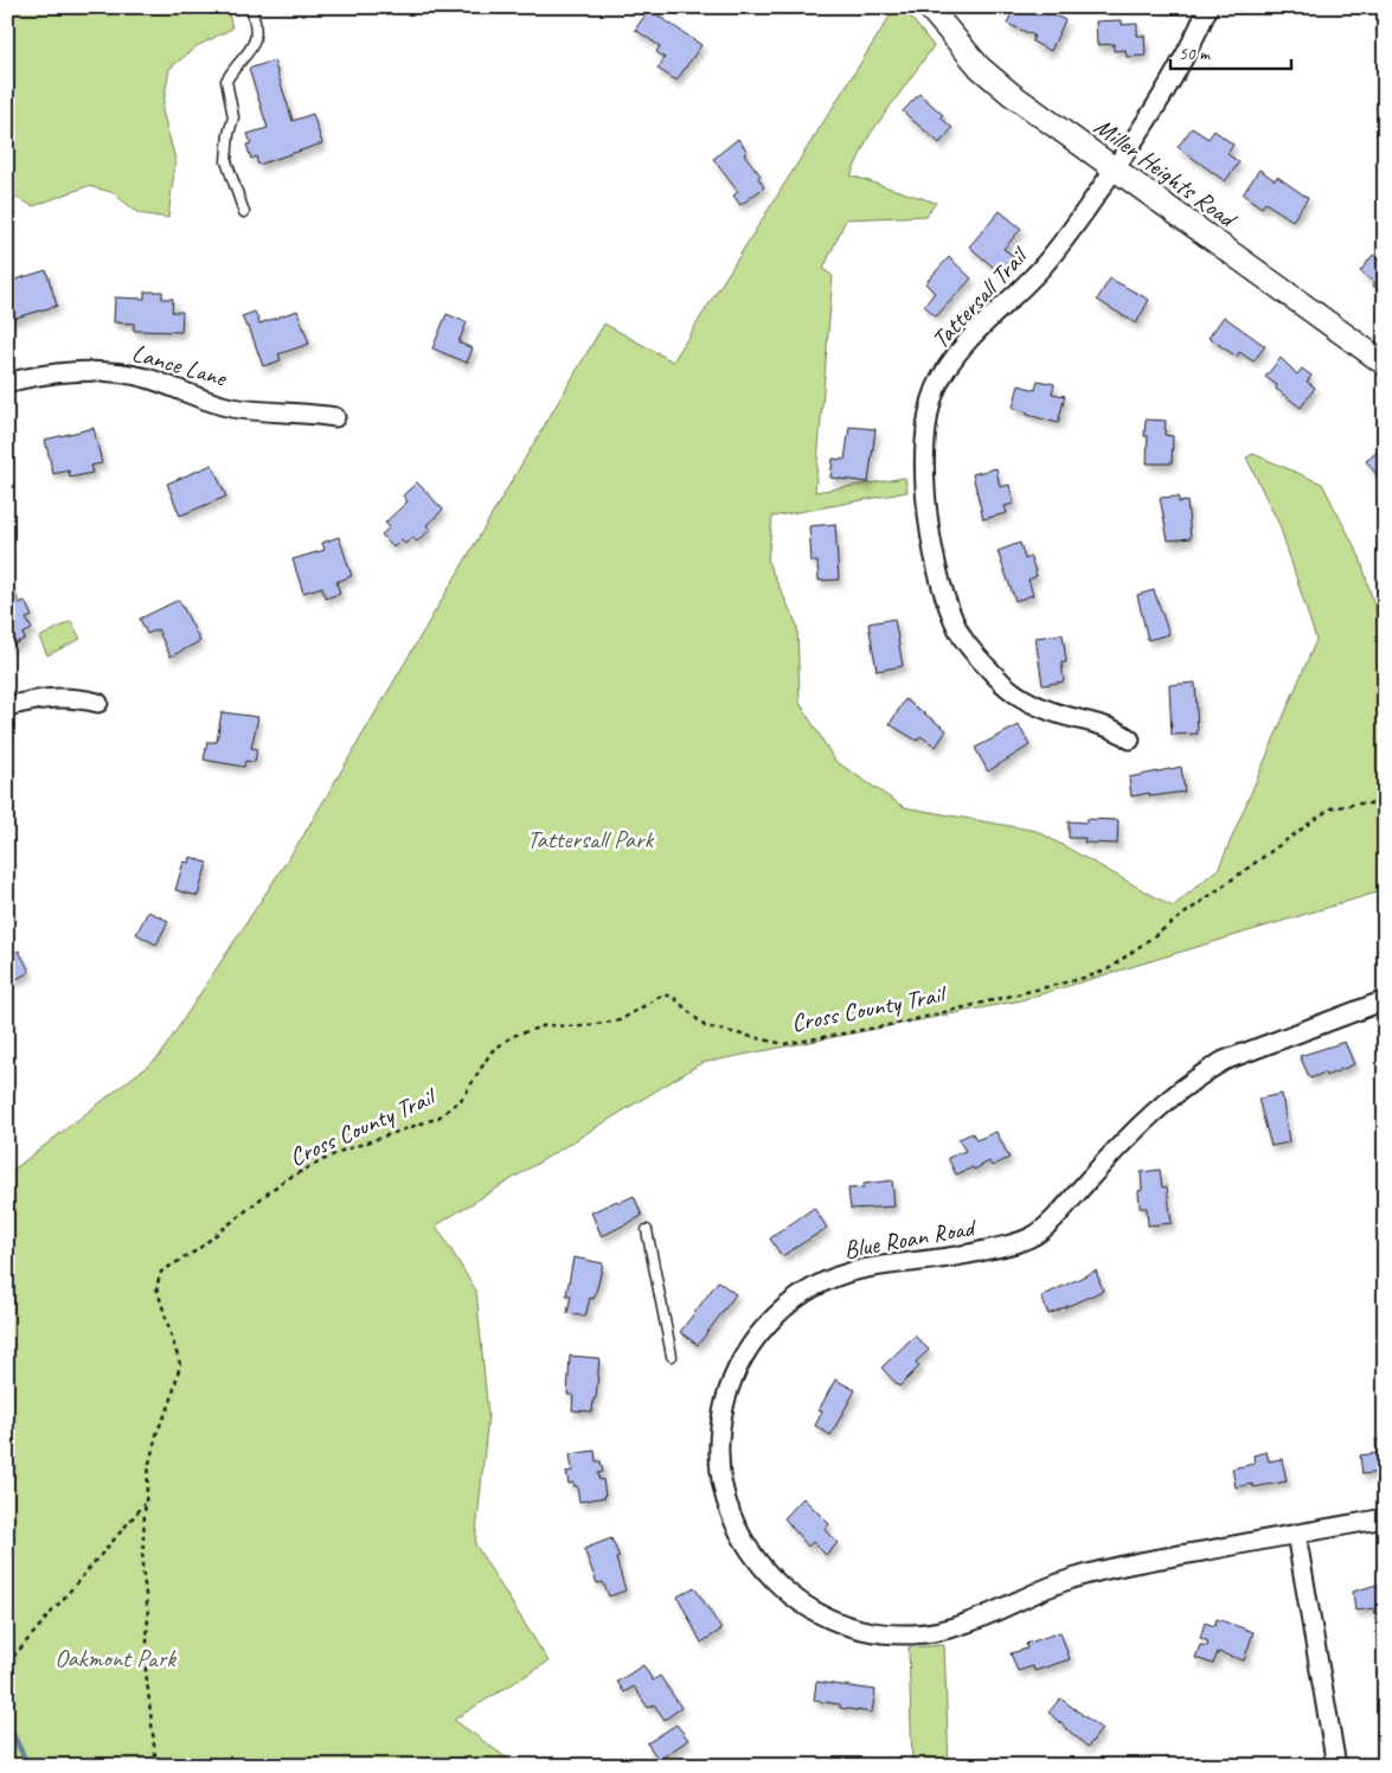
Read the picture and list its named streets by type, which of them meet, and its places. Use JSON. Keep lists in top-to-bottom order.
{
  "streets": {
    "street": [
      "Miller Heights Road",
      "Tattersall Trail",
      "Lance Lane",
      "Blue Roan Road"
    ],
    "path": ["Cross County Trail"]
  },
  "crossings": [
    ["Miller Heights Road", "Tattersall Trail"]
  ],
  "parks": ["Tattersall Park", "Oakmont Park"],
  "scale_bar": "50 m"
}
